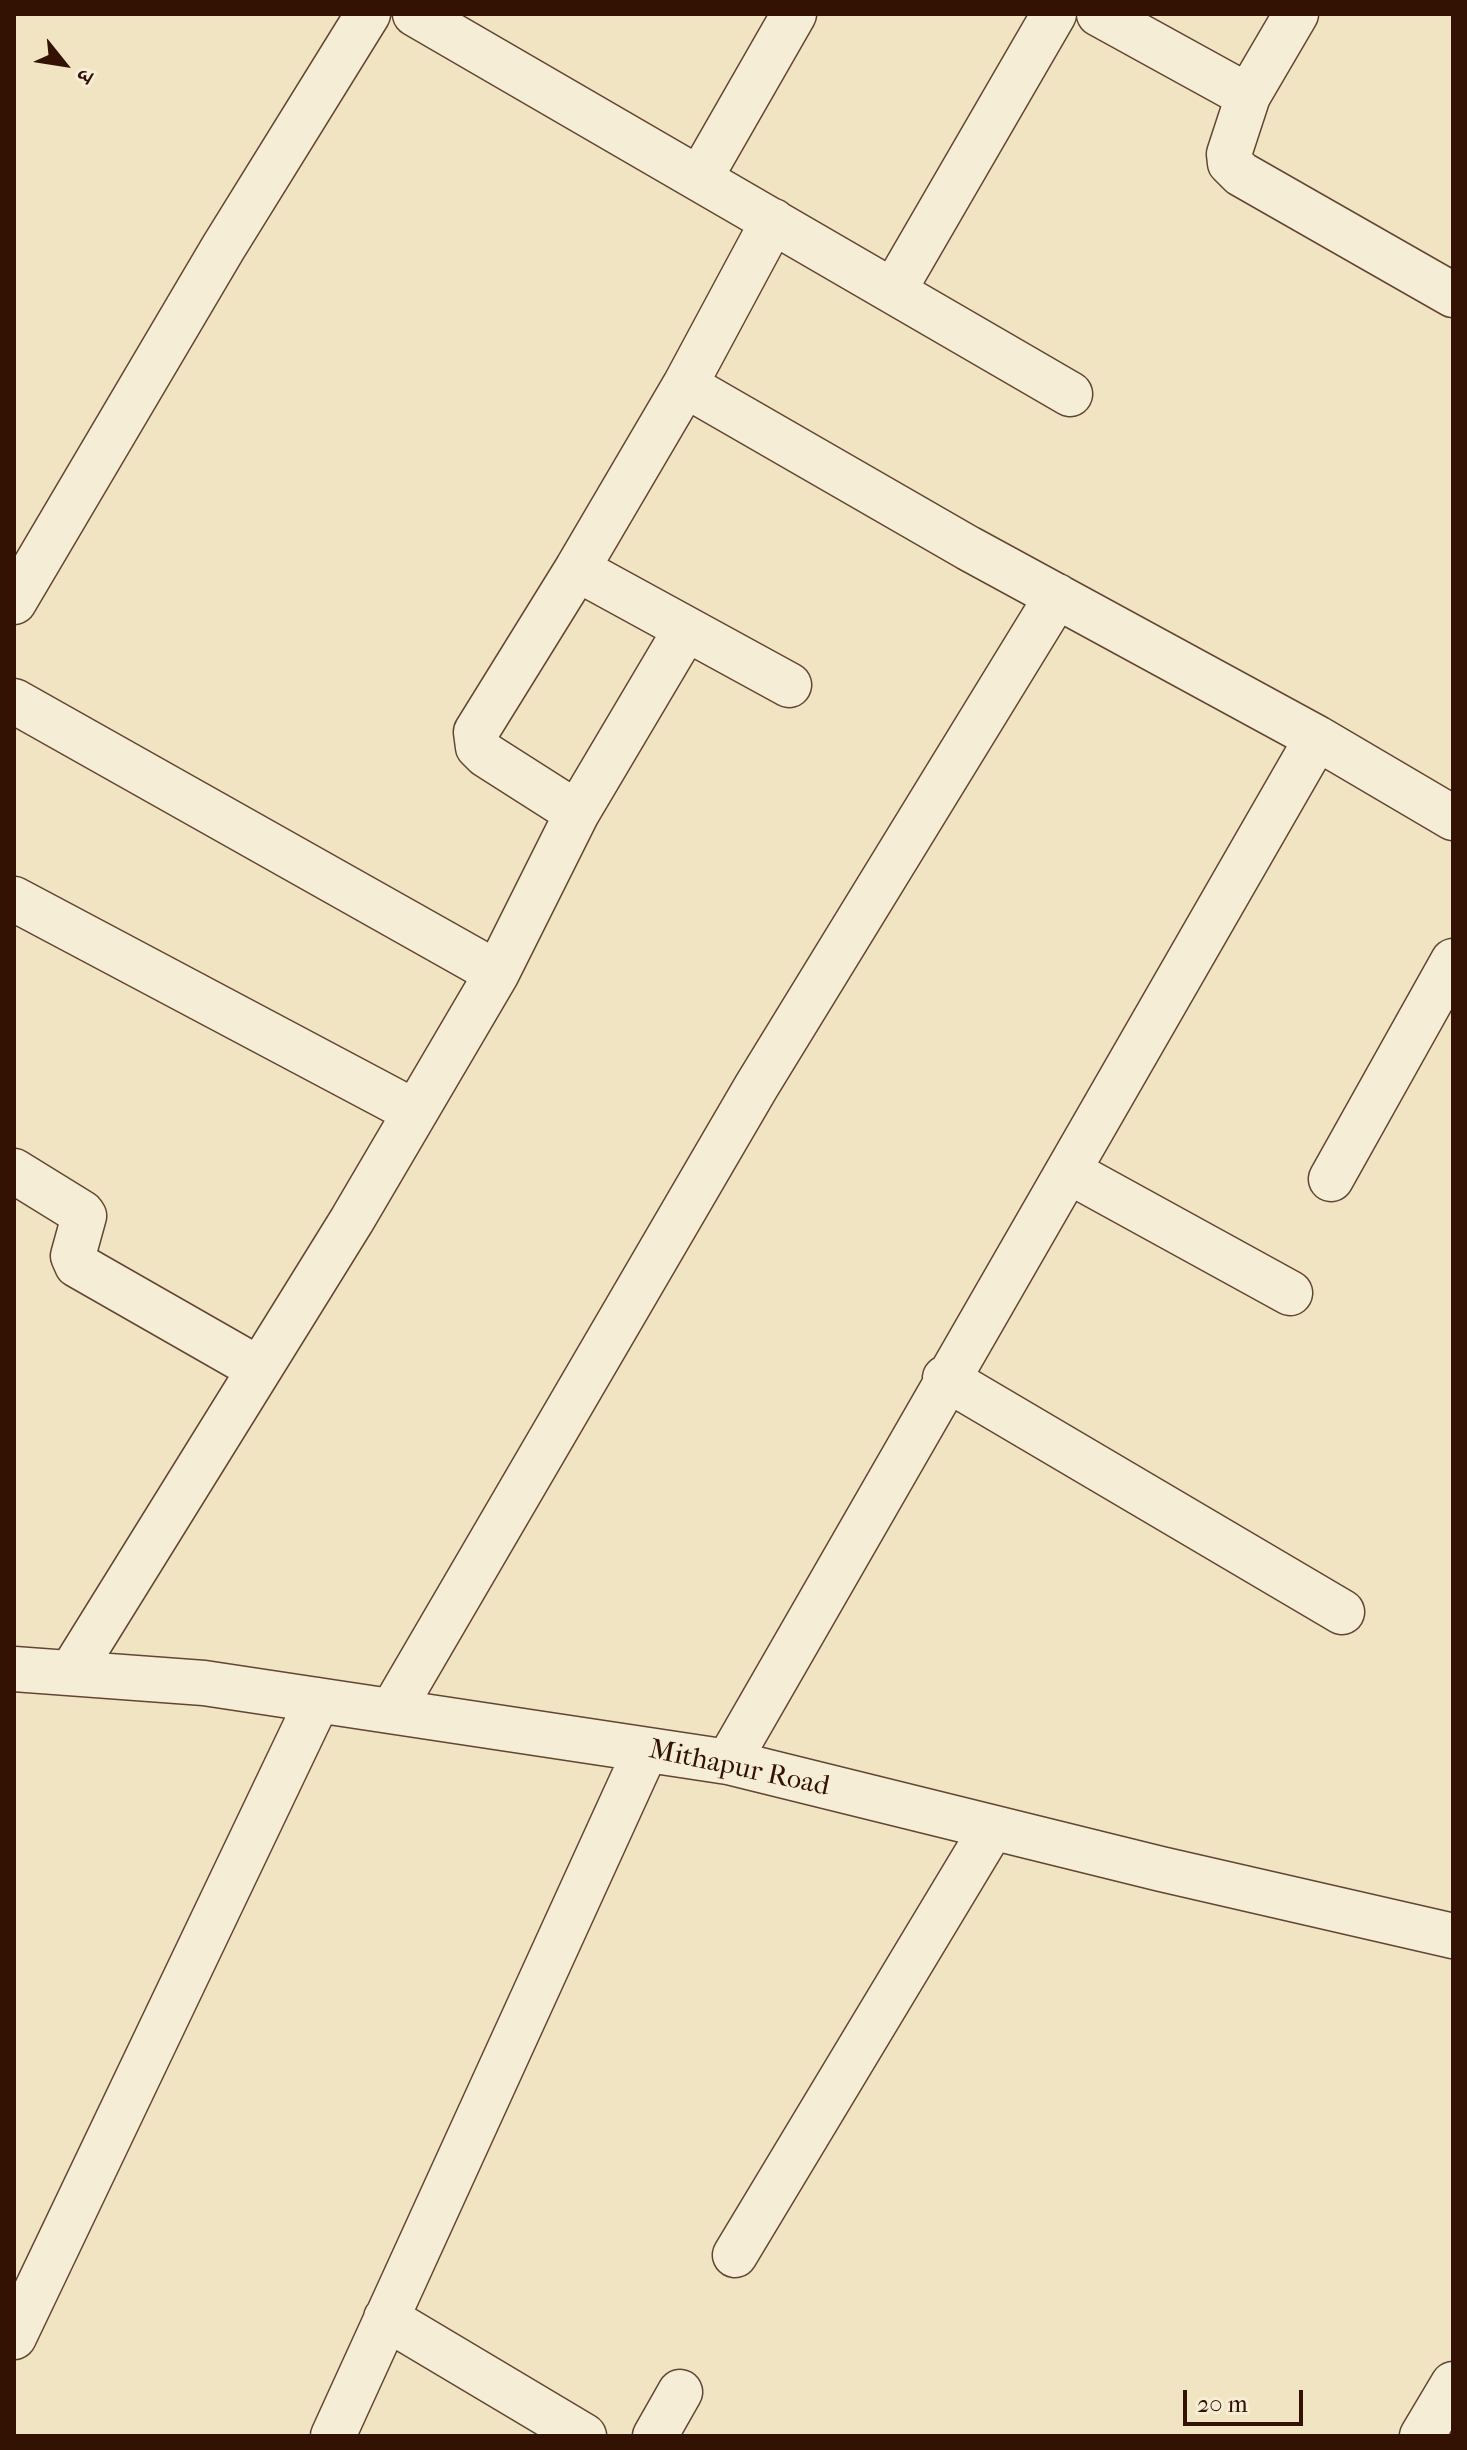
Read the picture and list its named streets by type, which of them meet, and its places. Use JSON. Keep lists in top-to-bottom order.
{
  "streets": {
    "street": ["Mithapur Road"]
  },
  "scale_bar": "20 m",
  "north": "bottom right"
}
